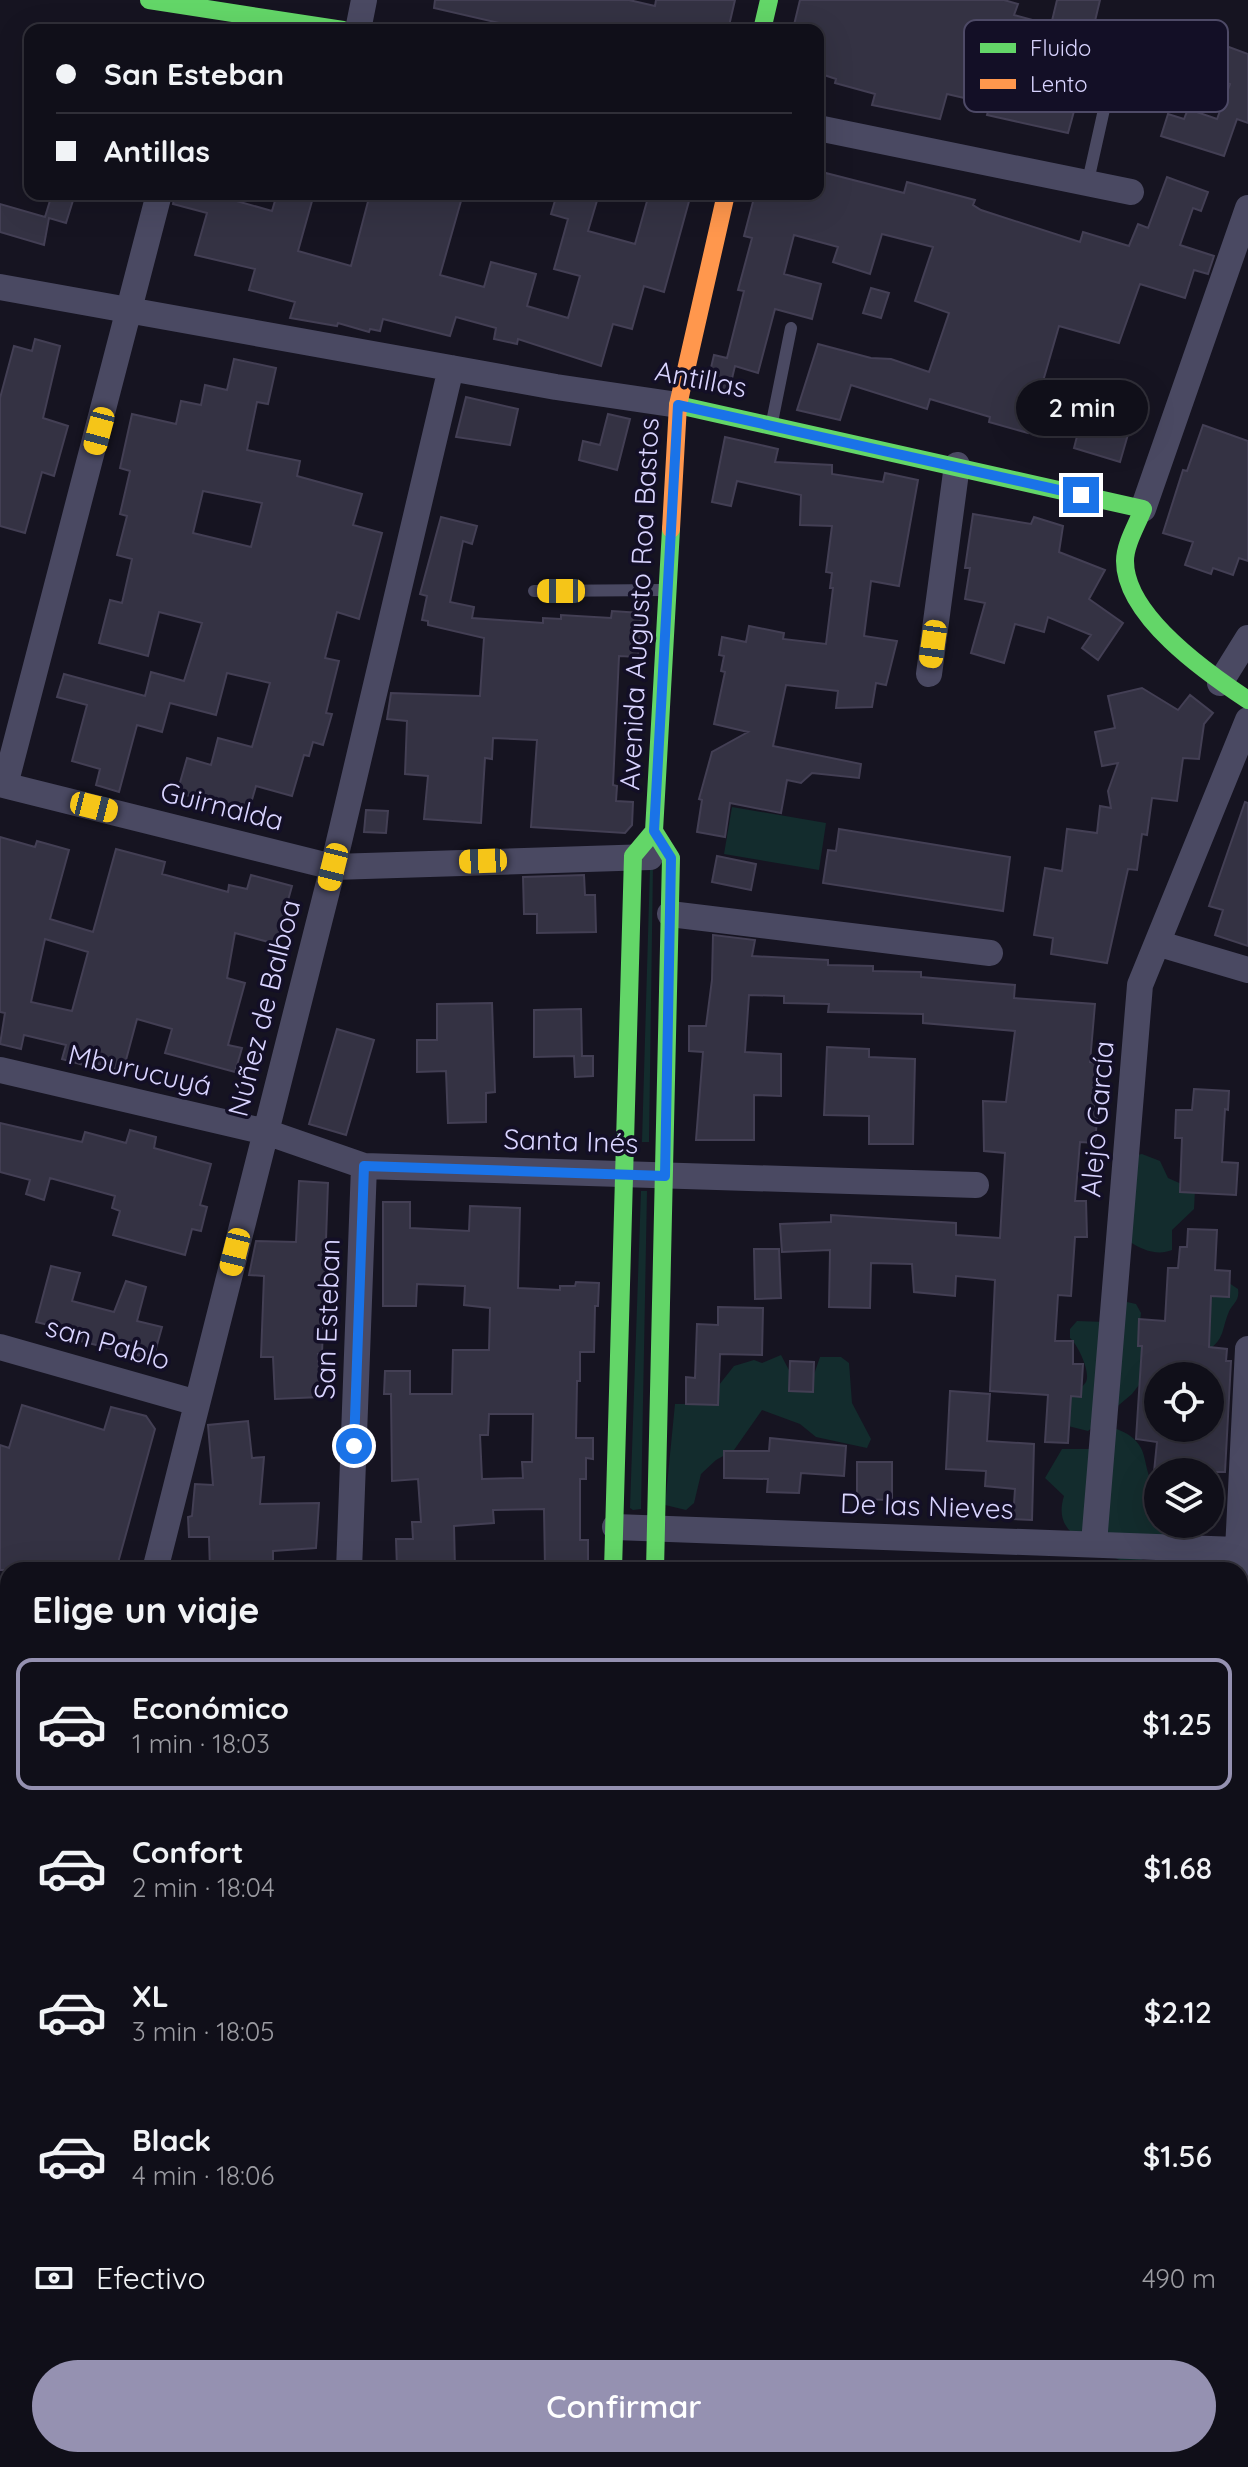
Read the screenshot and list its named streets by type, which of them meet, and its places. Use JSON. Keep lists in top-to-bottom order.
{
  "streets": {
    "main road": ["Antillas", "Avenida Augusto Roa Bastos"],
    "street": [
      "Guirnalda",
      "Núñez de Balboa",
      "Mburucuyá",
      "Alejo García",
      "Santa Inés",
      "San Esteban",
      "san Pablo",
      "De las Nieves"
    ]
  },
  "crossings": [
    ["Antillas", "Avenida Augusto Roa Bastos"],
    ["Antillas", "Núñez de Balboa"],
    ["Avenida Augusto Roa Bastos", "Guirnalda"],
    ["Guirnalda", "Núñez de Balboa"],
    ["Núñez de Balboa", "Mburucuyá"],
    ["Núñez de Balboa", "Santa Inés"],
    ["Núñez de Balboa", "san Pablo"],
    ["Mburucuyá", "Santa Inés"],
    ["Alejo García", "De las Nieves"],
    ["Santa Inés", "San Esteban"]
  ],
  "legend": ["Fluido", "Lento"],
  "page": {
    "banner": ["San Esteban", "Antillas"],
    "bubble": "2 min",
    "heading": "Elige un viaje",
    "list": [
      {
        "name": "Económico",
        "note": "1 min · 18:03",
        "value": "$1.25"
      },
      {
        "name": "Confort",
        "note": "2 min · 18:04",
        "value": "$1.68"
      },
      {
        "name": "XL",
        "note": "3 min · 18:05",
        "value": "$2.12"
      },
      {
        "name": "Black",
        "note": "4 min · 18:06",
        "value": "$1.56"
      }
    ],
    "pay": ["Efectivo", "490 m"],
    "buttons": "Confirmar"
  }
}
